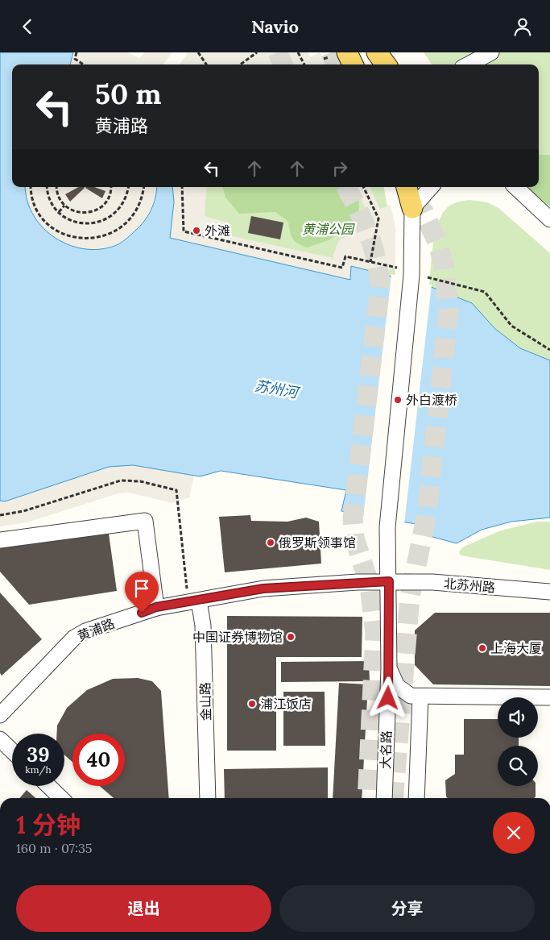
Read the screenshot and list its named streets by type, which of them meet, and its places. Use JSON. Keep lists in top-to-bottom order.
{
  "streets": {
    "street": [
      "北苏州路",
      "黄浦路",
      "金山路",
      "大名路"
    ]
  },
  "crossings": [
    ["北苏州路", "黄浦路"],
    ["北苏州路", "大名路"],
    ["黄浦路", "金山路"],
    ["黄浦路", "大名路"]
  ],
  "water": ["苏州河"],
  "parks": ["黄浦公园"],
  "places": [
    "外滩",
    "外白渡桥",
    "俄罗斯领事馆",
    "中国证券博物馆",
    "上海大厦",
    "浦江饭店"
  ],
  "page": {
    "header": "Navio",
    "turn": ["50 m", "黄浦路"],
    "speed": "39 km/h",
    "limit": "40",
    "heading": ["1 分钟", "160 m · 07:35"],
    "buttons": ["退出", "分享"]
  }
}
